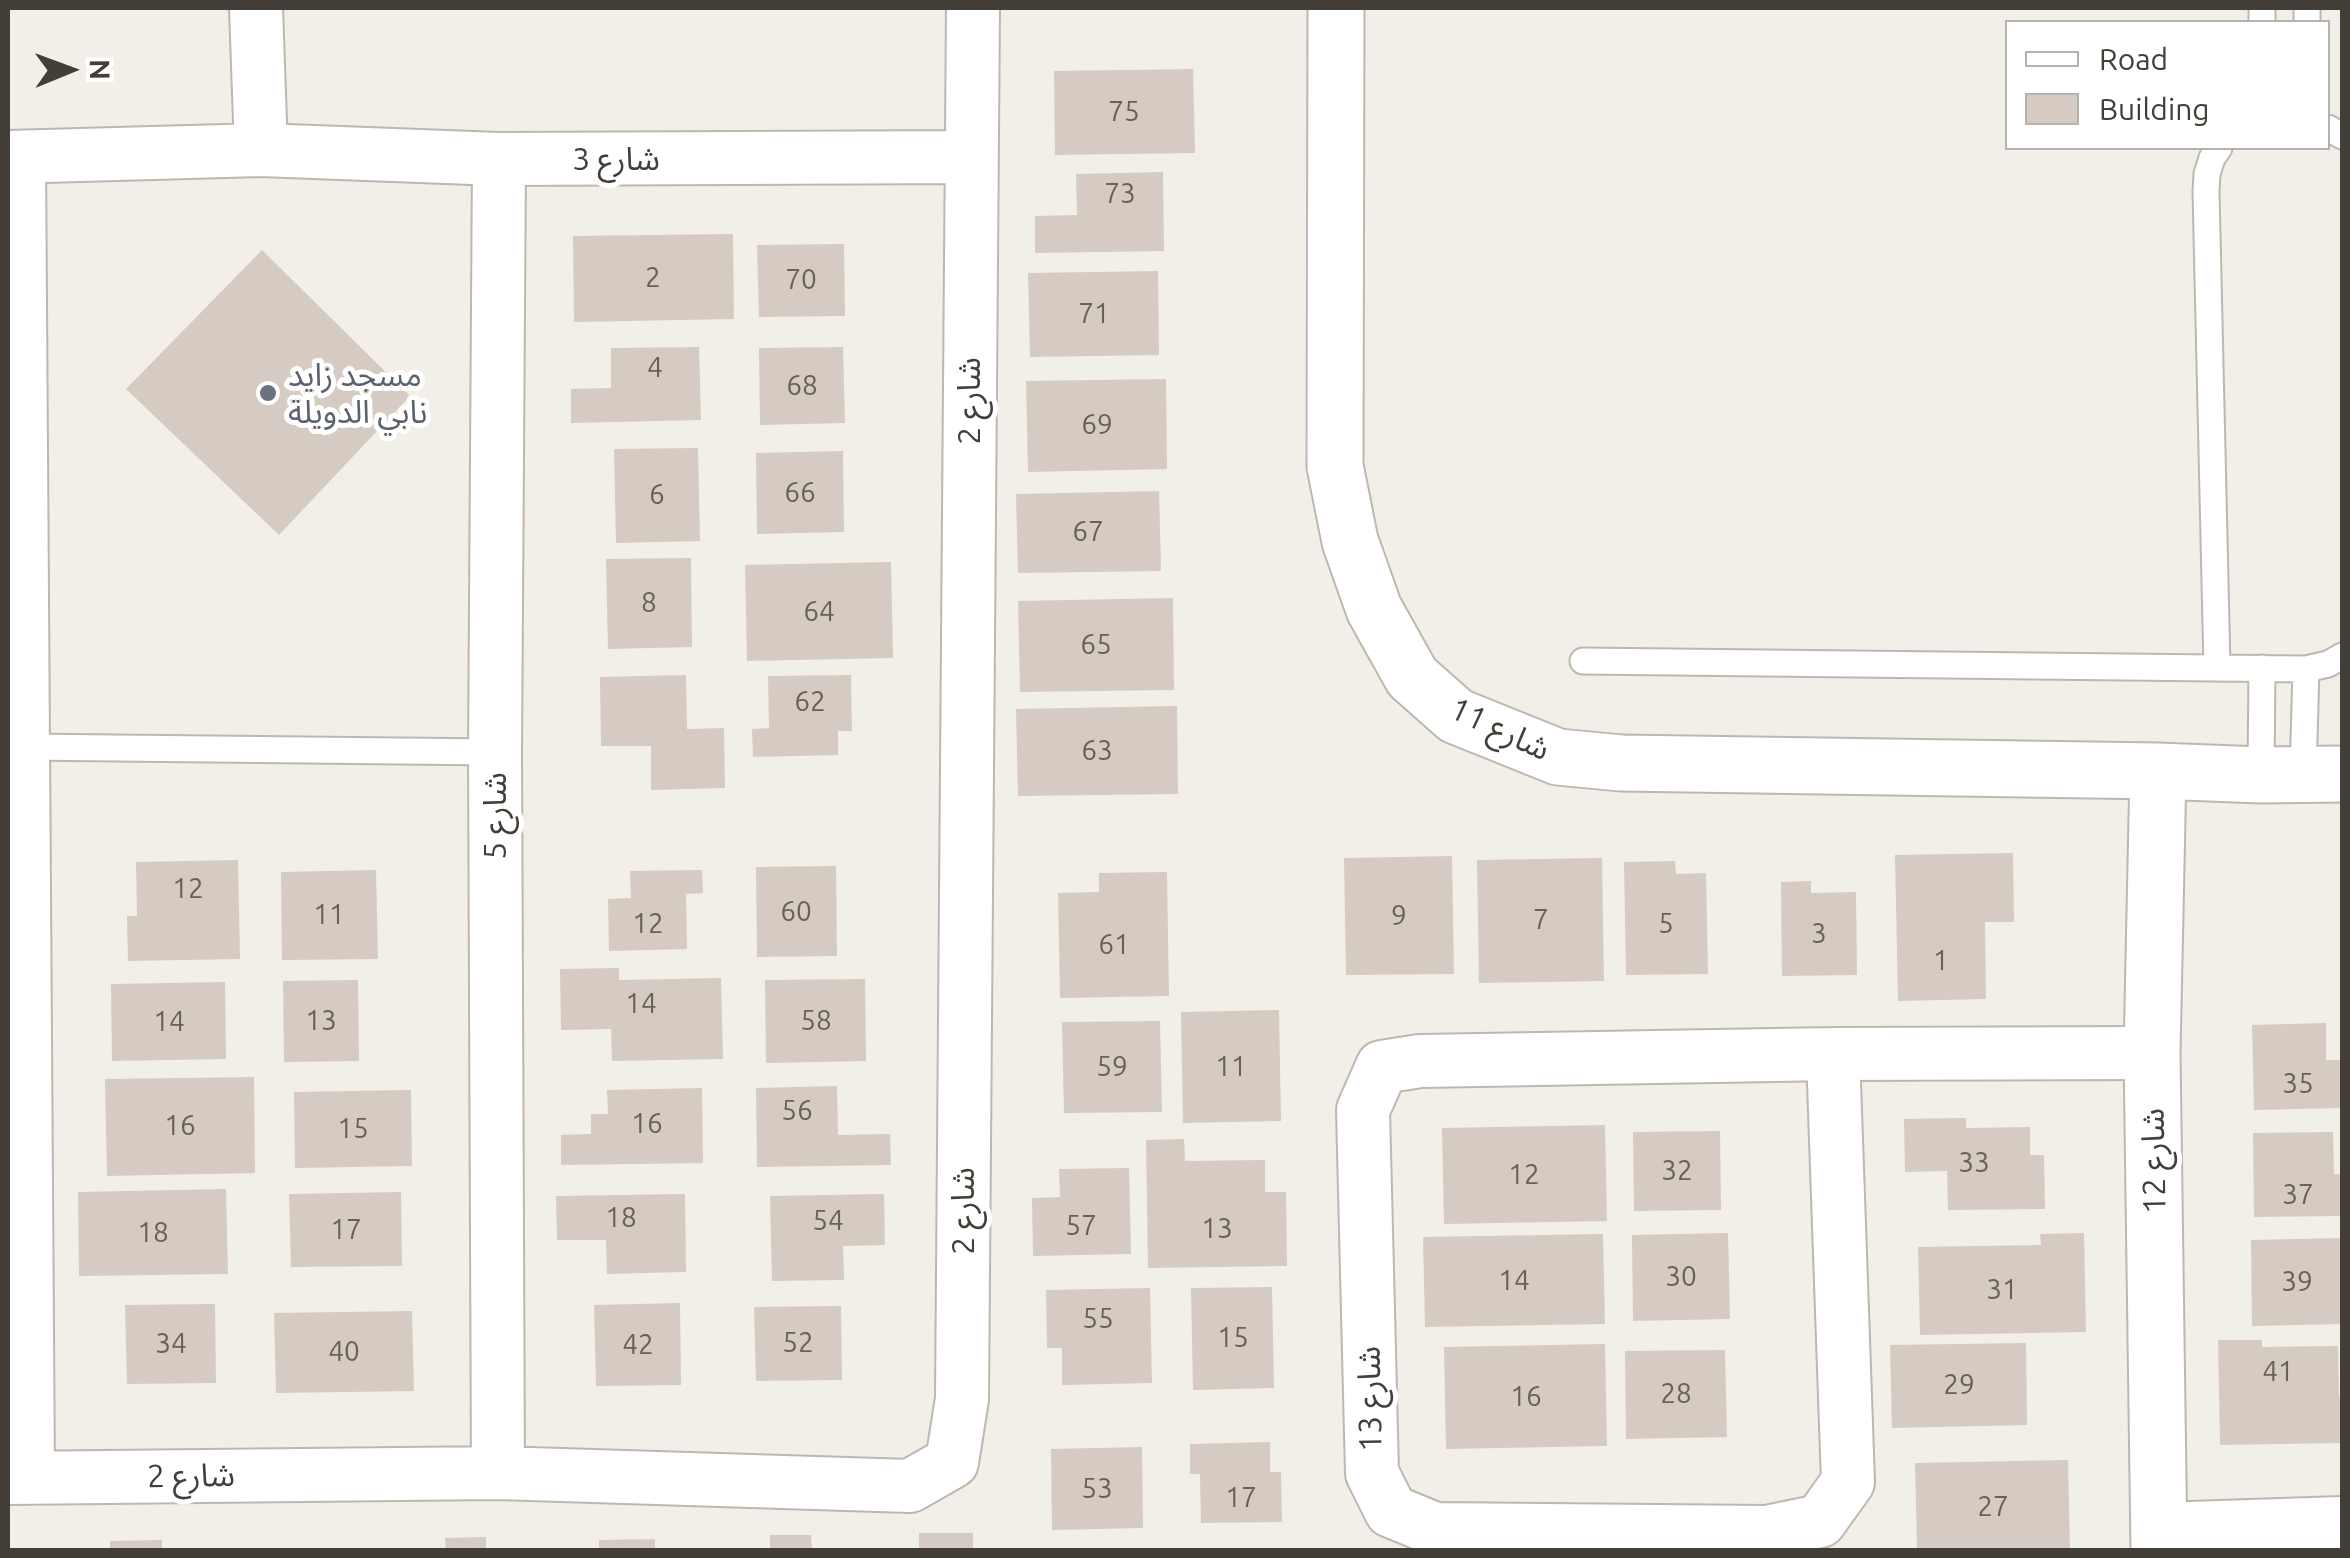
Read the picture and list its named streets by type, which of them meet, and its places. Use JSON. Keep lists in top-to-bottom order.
{
  "streets": {
    "street": [
      "شارع 3",
      "شارع 2",
      "شارع 11",
      "شارع 5",
      "شارع 12",
      "شارع 13"
    ]
  },
  "crossings": [
    ["شارع 3", "شارع 2"],
    ["شارع 3", "شارع 5"],
    ["شارع 2", "شارع 5"],
    ["شارع 11", "شارع 12"],
    ["شارع 12", "شارع 13"]
  ],
  "places": ["مسجد زايد نابي الدويلة"],
  "house_numbers": [
    "75",
    "73",
    "2",
    "70",
    "71",
    "4",
    "68",
    "69",
    "66",
    "6",
    "67",
    "8",
    "64",
    "65",
    "62",
    "63",
    "12",
    "60",
    "11",
    "9",
    "7",
    "12",
    "5",
    "3",
    "61",
    "1",
    "14",
    "13",
    "58",
    "14",
    "59",
    "11",
    "35",
    "56",
    "16",
    "16",
    "15",
    "33",
    "32",
    "12",
    "37",
    "18",
    "54",
    "57",
    "13",
    "17",
    "18",
    "30",
    "14",
    "39",
    "31",
    "55",
    "15",
    "52",
    "34",
    "42",
    "40",
    "41",
    "29",
    "28",
    "16",
    "53",
    "17",
    "27"
  ],
  "legend": ["Road", "Building"],
  "north": "right"
}
